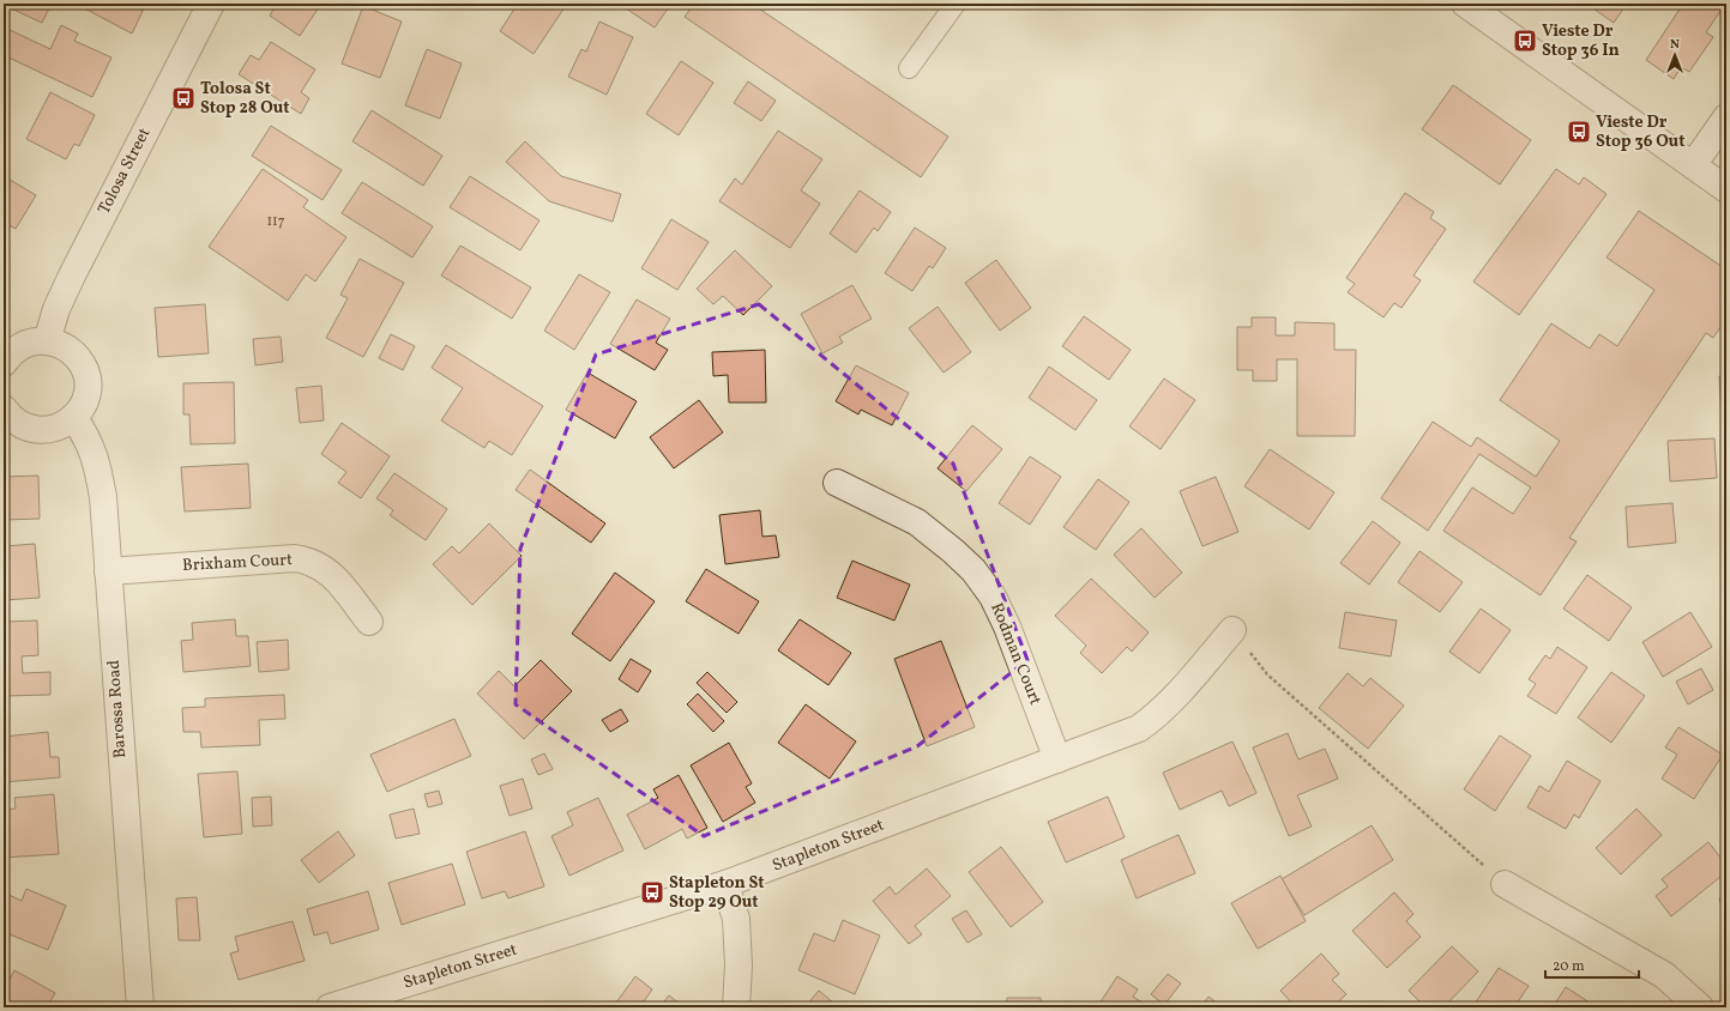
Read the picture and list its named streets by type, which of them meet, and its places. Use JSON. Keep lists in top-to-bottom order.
{
  "streets": {
    "street": [
      "Tolosa Street",
      "Brixham Court",
      "Rodman Court",
      "Barossa Road",
      "Stapleton Street"
    ]
  },
  "crossings": [
    ["Brixham Court", "Barossa Road"],
    ["Rodman Court", "Stapleton Street"]
  ],
  "places": {
    "bus stop": [
      "Vieste Dr Stop 36 In",
      "Tolosa St Stop 28 Out",
      "Vieste Dr Stop 36 Out",
      "Stapleton St Stop 29 Out"
    ]
  },
  "house_numbers": ["117"],
  "scale_bar": "20 m",
  "north": "top"
}
